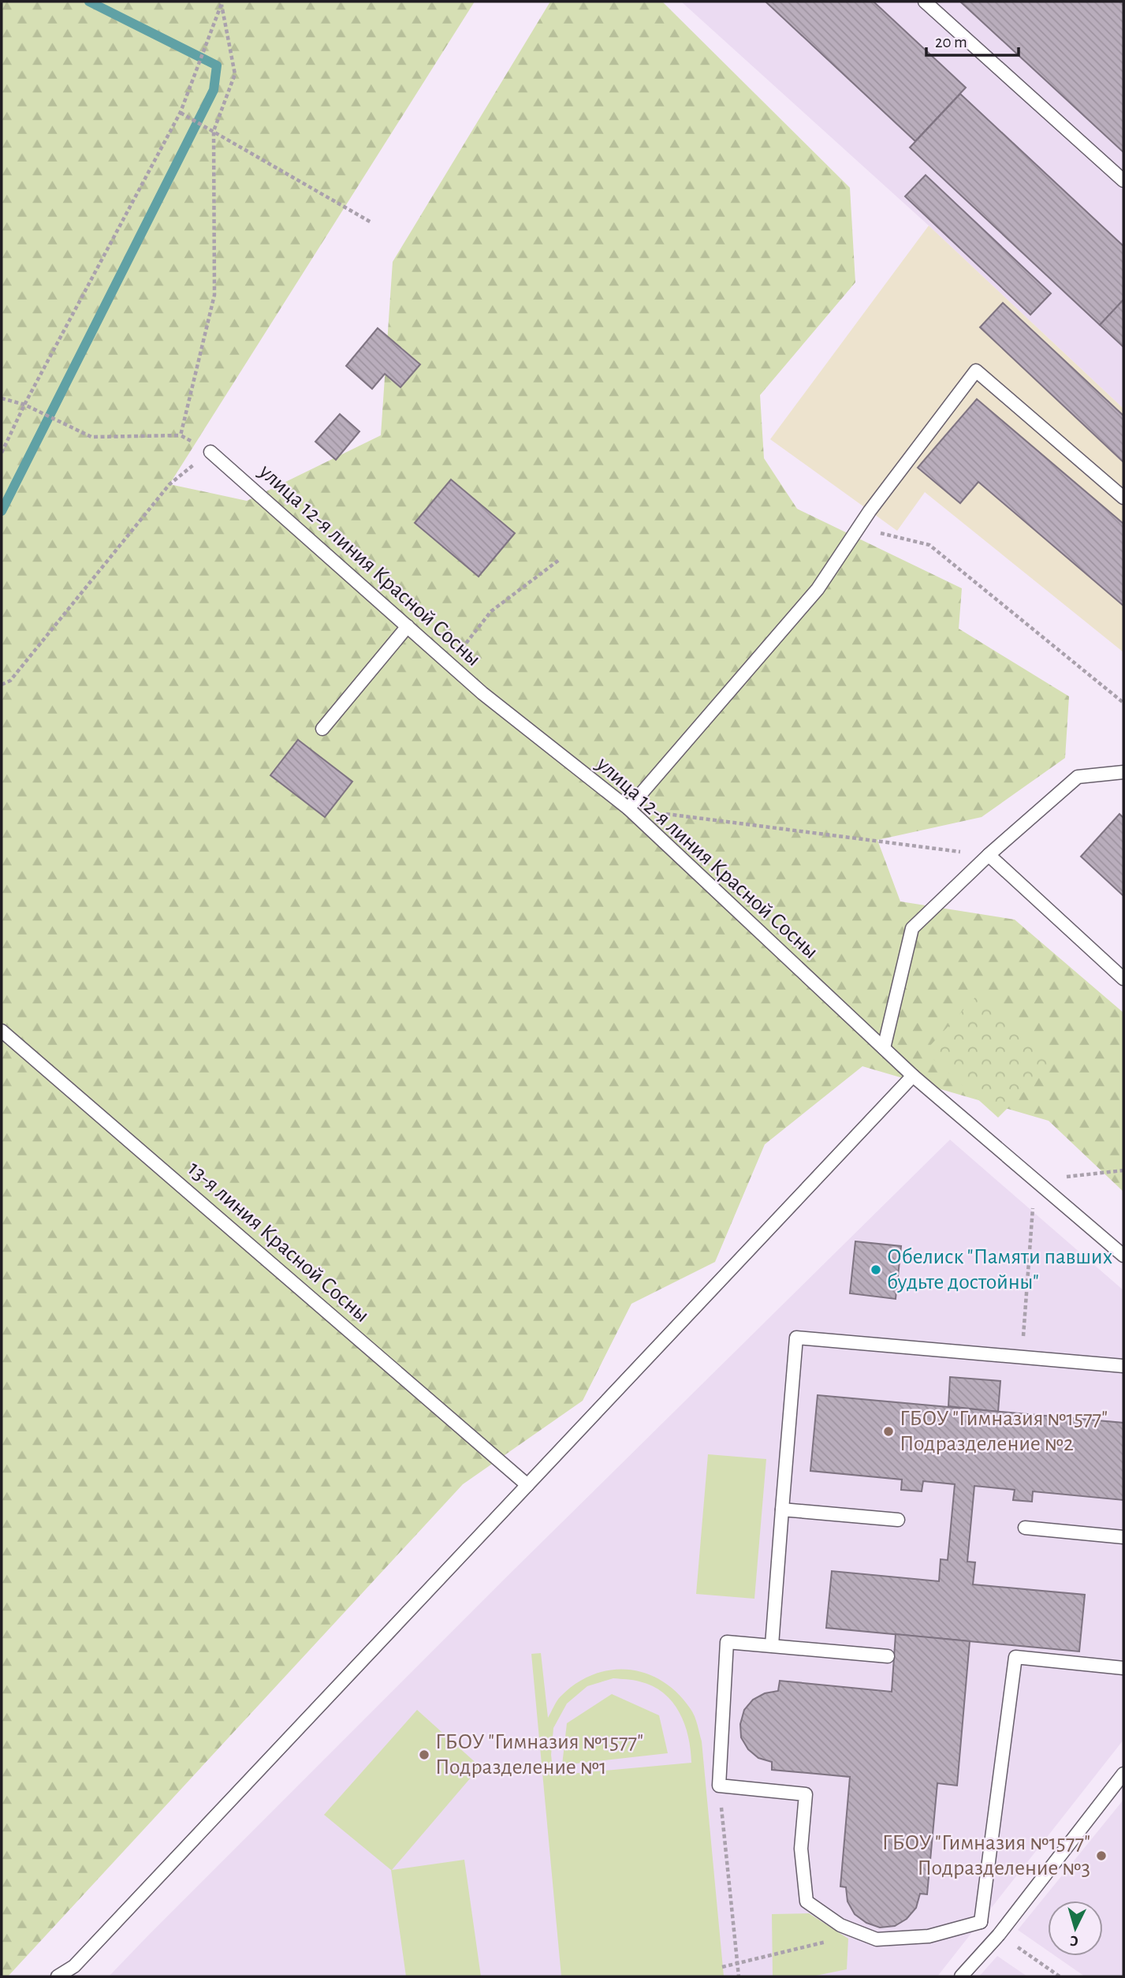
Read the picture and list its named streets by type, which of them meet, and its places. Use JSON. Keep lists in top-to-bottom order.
{
  "streets": {
    "lane": ["улица 12-я линия Красной Сосны", "13-я линия Красной Сосны"]
  },
  "places": [
    "Обелиск \"Памяти павших будьте достойны\"",
    "ГБОУ \"Гимназия №1577\" Подразделение №2",
    "ГБОУ \"Гимназия №1577\" Подразделение №1",
    "ГБОУ \"Гимназия №1577\" Подразделение №3"
  ],
  "scale_bar": "20 m",
  "north": "bottom"
}
